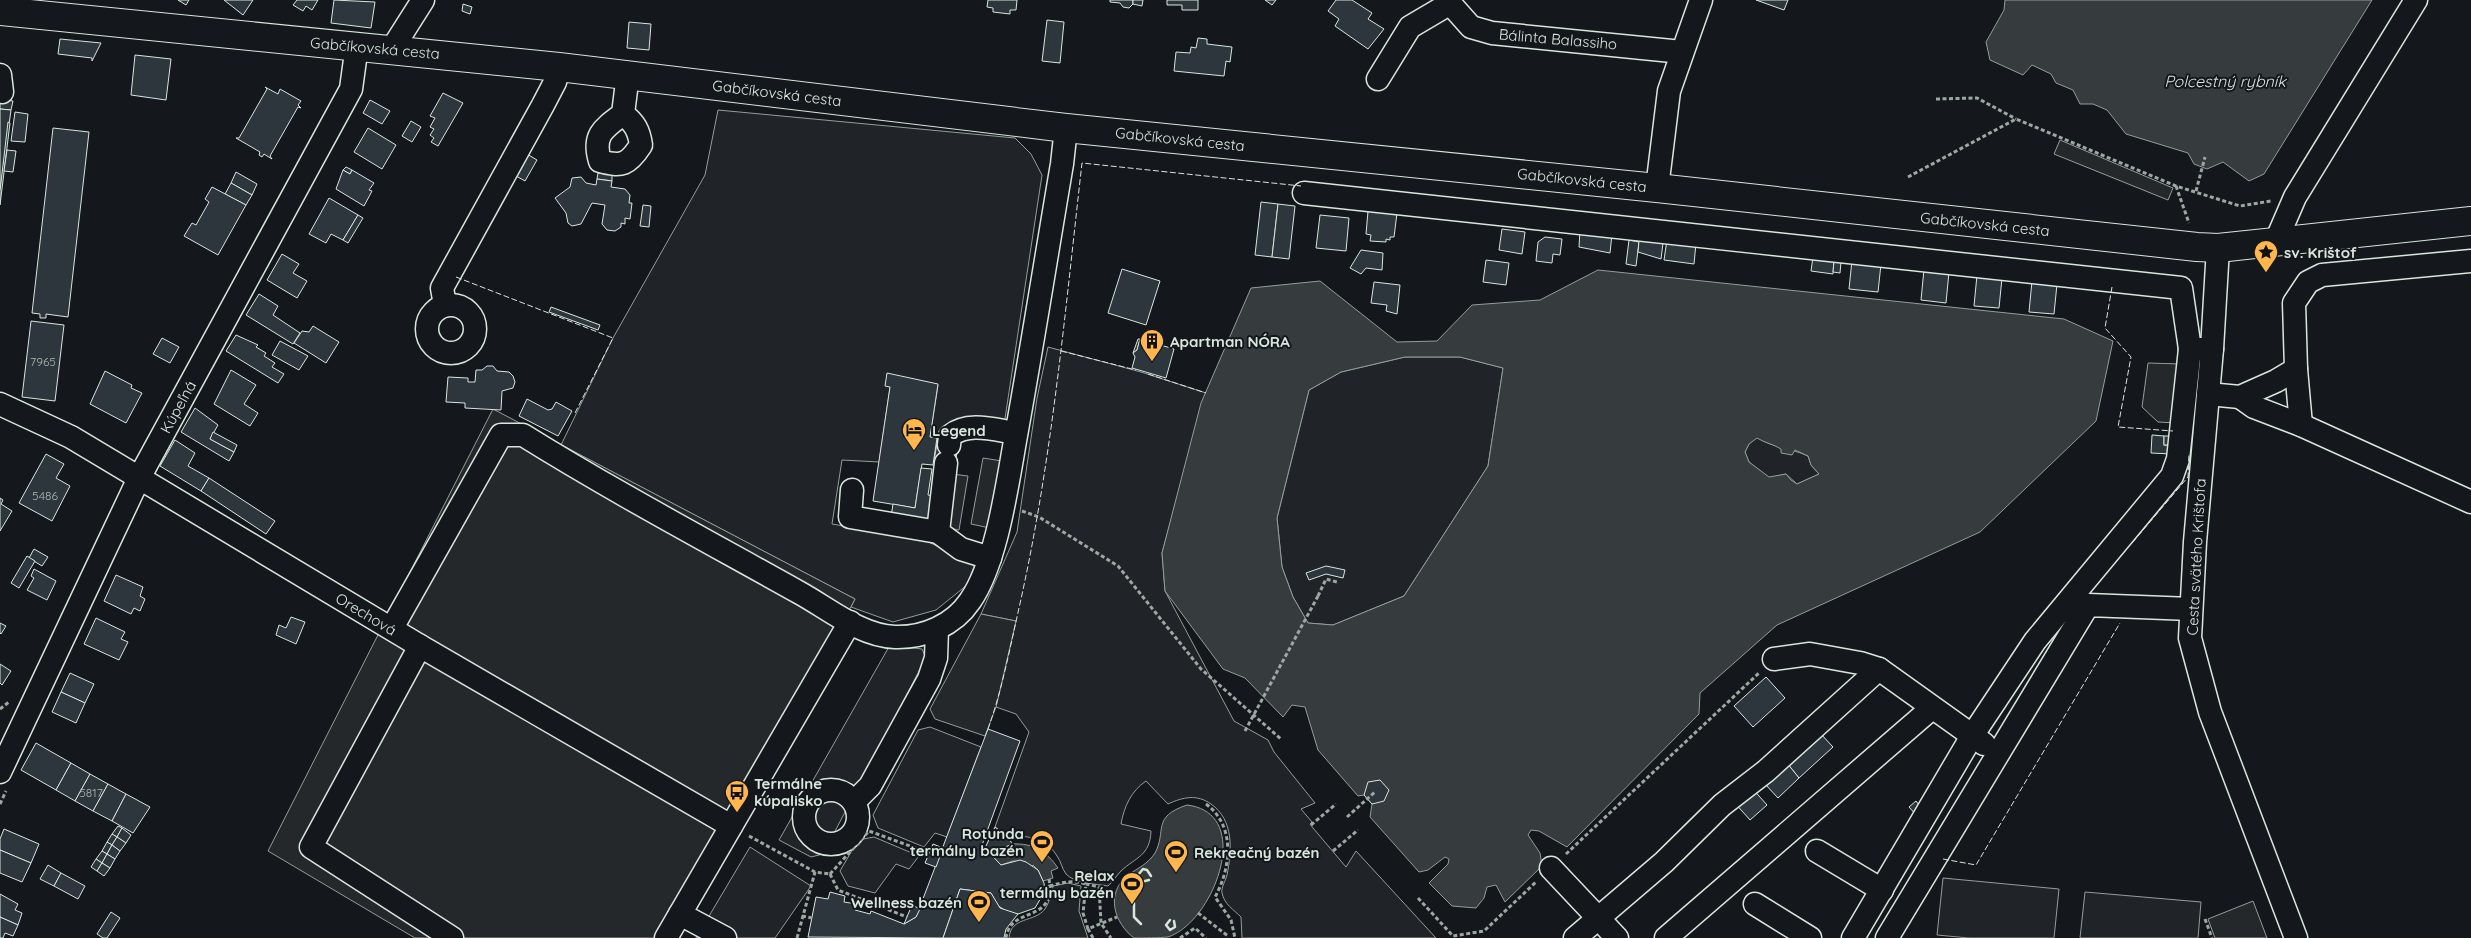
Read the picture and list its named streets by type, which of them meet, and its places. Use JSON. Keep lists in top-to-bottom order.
{
  "streets": {
    "main road": ["Gabčíkovská cesta"],
    "street": [
      "Bálinta Balassiho",
      "Kúpeľná",
      "Cesta svätého Krištofa",
      "Orechová"
    ]
  },
  "crossings": [
    ["Gabčíkovská cesta", "Kúpeľná"],
    ["Gabčíkovská cesta", "Cesta svätého Krištofa"],
    ["Kúpeľná", "Orechová"]
  ],
  "water": ["Polcestný rybník"],
  "places": {
    "place": ["sv. Krištof"],
    "building": ["Apartman NÓRA"],
    "hotel": ["Legend"],
    "bus stop": ["Termálne kúpalisko"],
    "sports": [
      "Rotunda termálny bazén",
      "Rekreačný bazén",
      "Relax termálny bazén",
      "Wellness bazén"
    ]
  },
  "house_numbers": ["7965", "5486", "5817"]
}
